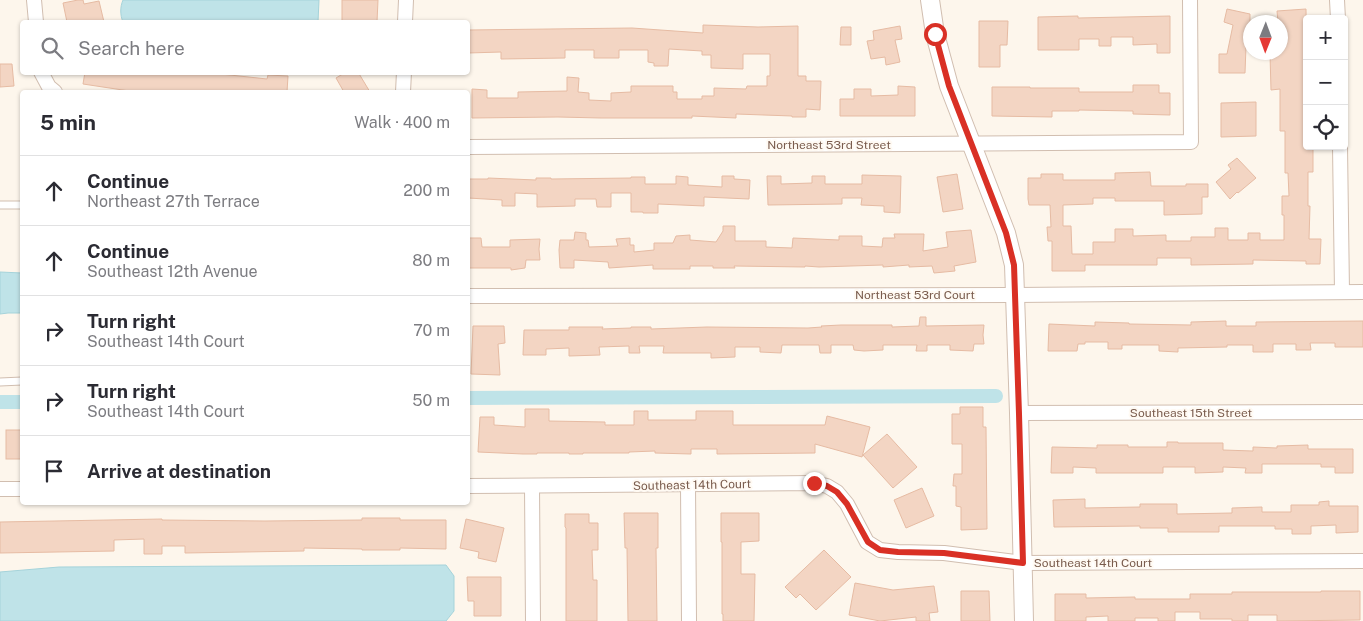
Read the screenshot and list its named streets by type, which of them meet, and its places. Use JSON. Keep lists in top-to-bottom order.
{
  "streets": {
    "street": [
      "Northeast 53rd Street",
      "Northeast 53rd Court",
      "Southeast 15th Street",
      "Southeast 14th Court"
    ]
  },
  "north": "bottom",
  "page": {
    "map_buttons": ["+", "−"],
    "search": "Search here",
    "heading": ["5 min", "Walk · 400 m"],
    "list": [
      ["Continue", "Northeast 27th Terrace", "200 m"],
      ["Continue", "Southeast 12th Avenue", "80 m"],
      ["Turn right", "Southeast 14th Court", "70 m"],
      ["Turn right", "Southeast 14th Court", "50 m"],
      "Arrive at destination"
    ]
  }
}
